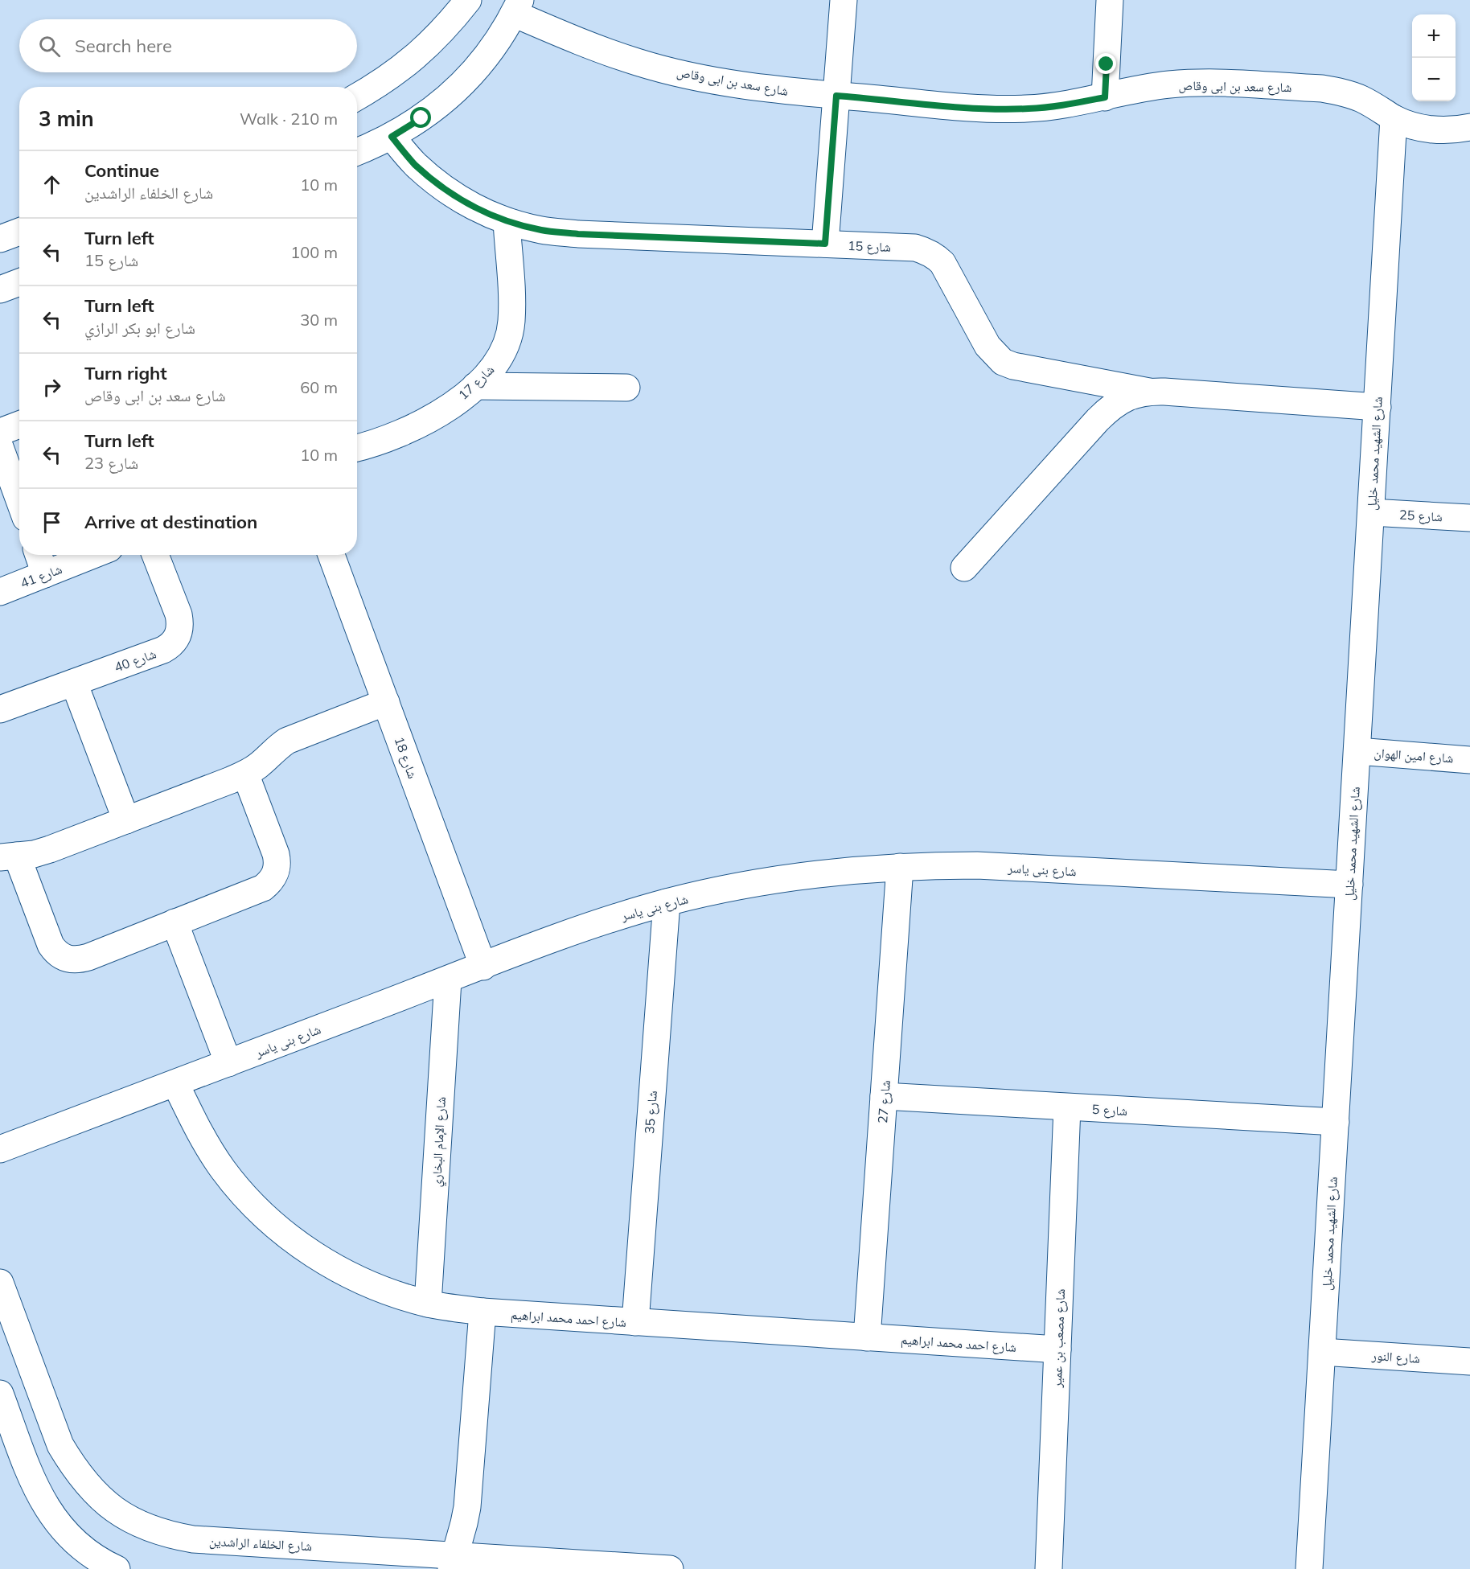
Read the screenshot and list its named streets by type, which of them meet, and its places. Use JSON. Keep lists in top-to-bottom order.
{
  "streets": {
    "street": [
      "شارع سعد بن ابى وقاص",
      "شارع 15",
      "شارع 17",
      "شارع الشهيد محمد خليل",
      "شارع 25",
      "شارع 41",
      "شارع 40",
      "شارع امين الهوان",
      "شارع 18",
      "شارع بنى ياسر",
      "شارع 27",
      "شارع 5",
      "شارع 35",
      "شارع الإمام البخاري",
      "شارع احمد محمد ابراهيم",
      "شارع مصعب بن عمير",
      "شارع النور",
      "شارع الخلفاء الراشدين"
    ]
  },
  "crossings": [
    ["شارع سعد بن ابى وقاص", "شارع الشهيد محمد خليل"],
    ["شارع 15", "شارع 17"],
    ["شارع الشهيد محمد خليل", "شارع 25"],
    ["شارع الشهيد محمد خليل", "شارع امين الهوان"],
    ["شارع الشهيد محمد خليل", "شارع بنى ياسر"],
    ["شارع الشهيد محمد خليل", "شارع 5"],
    ["شارع الشهيد محمد خليل", "شارع النور"],
    ["شارع 18", "شارع بنى ياسر"],
    ["شارع بنى ياسر", "شارع 27"],
    ["شارع بنى ياسر", "شارع 35"],
    ["شارع بنى ياسر", "شارع الإمام البخاري"],
    ["شارع بنى ياسر", "شارع احمد محمد ابراهيم"],
    ["شارع 27", "شارع 5"],
    ["شارع 27", "شارع احمد محمد ابراهيم"],
    ["شارع 5", "شارع مصعب بن عمير"],
    ["شارع 35", "شارع احمد محمد ابراهيم"],
    ["شارع الإمام البخاري", "شارع احمد محمد ابراهيم"],
    ["شارع احمد محمد ابراهيم", "شارع مصعب بن عمير"]
  ],
  "page": {
    "map_buttons": ["+", "−"],
    "search": "Search here",
    "heading": ["3 min", "Walk · 210 m"],
    "list": [
      ["Continue", "شارع الخلفاء الراشدين", "10 m"],
      ["Turn left", "شارع 15", "100 m"],
      ["Turn left", "شارع ابو بكر الرازي", "30 m"],
      ["Turn right", "شارع سعد بن ابى وقاص", "60 m"],
      ["Turn left", "شارع 23", "10 m"],
      "Arrive at destination"
    ]
  }
}
